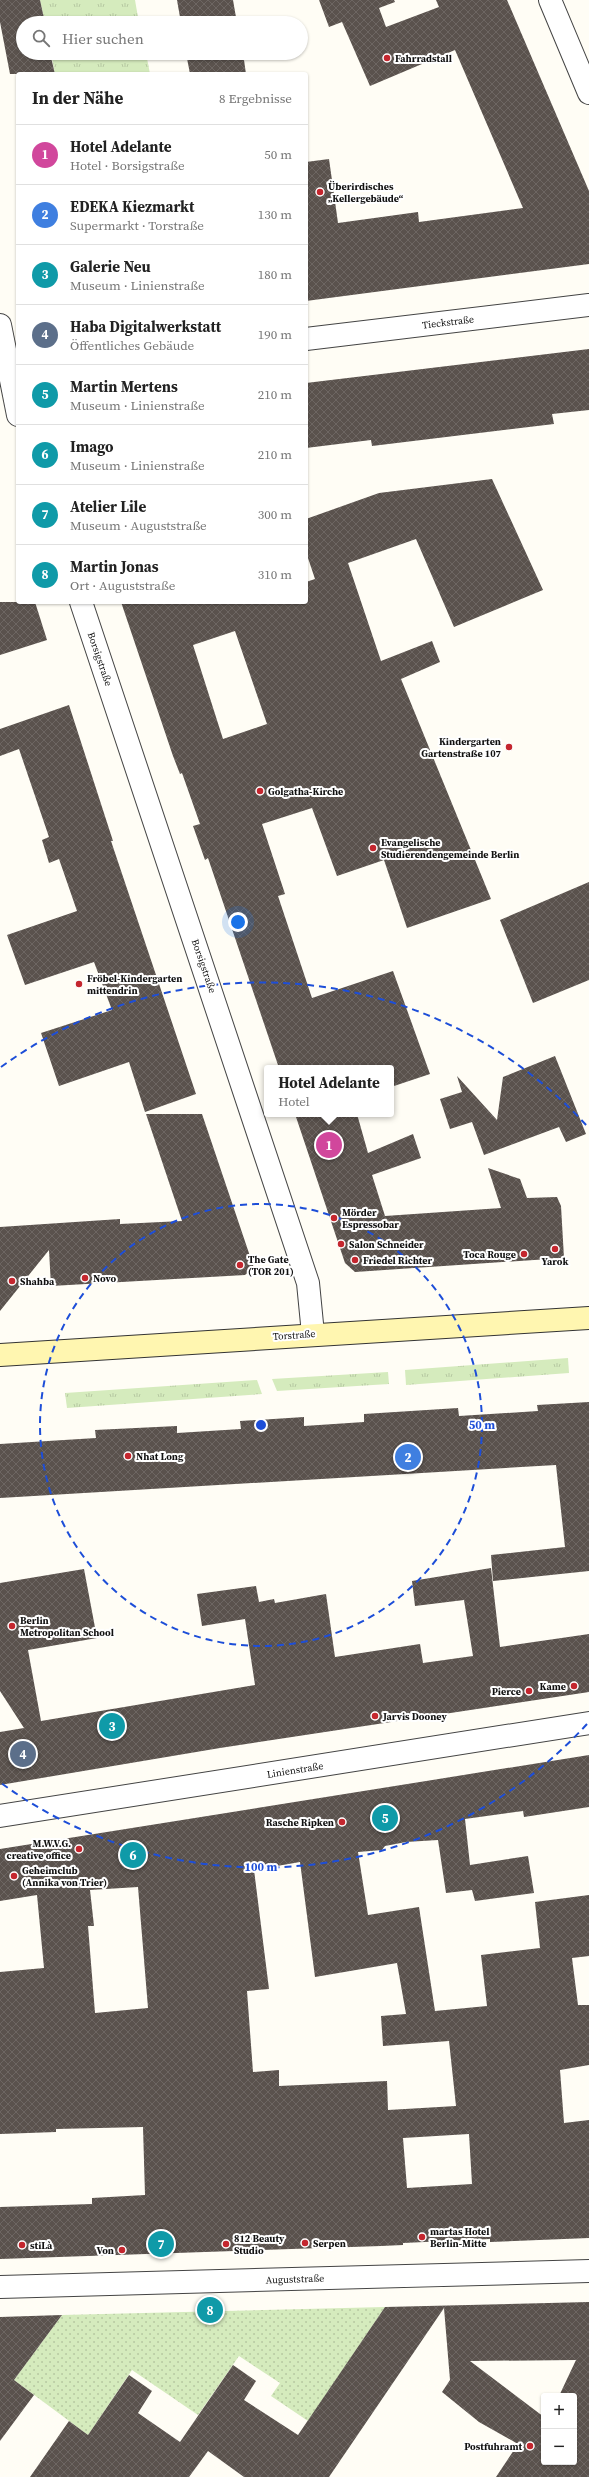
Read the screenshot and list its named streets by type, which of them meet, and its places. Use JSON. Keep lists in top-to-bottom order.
{
  "streets": {
    "main road": ["Torstraße"],
    "street": [
      "Tieckstraße",
      "Borsigstraße",
      "Linienstraße",
      "Auguststraße"
    ]
  },
  "crossings": [
    ["Borsigstraße", "Torstraße"]
  ],
  "places": [
    "Fahrradstall",
    "Überirdisches „Kellergebäude“",
    "Kindergarten Gartenstraße 107",
    "Golgatha-Kirche",
    "Evangelische Studierendengemeinde Berlin",
    "Fröbel-Kindergarten mittendrin",
    "Mörder Espressobar",
    "Salon Schneider",
    "Yarok",
    "Toca Rouge",
    "Friedel Richter",
    "The Gate (TOR 201)",
    "Novo",
    "Shahba",
    "Nhat Long",
    "Berlin Metropolitan School",
    "Kame",
    "Pierce",
    "Jarvis Dooney",
    "Rasche Ripken",
    "M.W.V.G. creative office",
    "Geheimclub (Annika von Trier)",
    "martas Hotel Berlin-Mitte",
    "Serpen",
    "812 Beauty Studio",
    "stiLà",
    "Von",
    "Postfuhramt"
  ],
  "page": {
    "search": "Hier suchen",
    "heading": ["In der Nähe", "8 Ergebnisse"],
    "list": [
      {
        "mark": "1",
        "name": "Hotel Adelante",
        "note": "Hotel · Borsigstraße",
        "value": "50 m"
      },
      {
        "mark": "2",
        "name": "EDEKA Kiezmarkt",
        "note": "Supermarkt · Torstraße",
        "value": "130 m"
      },
      {
        "mark": "3",
        "name": "Galerie Neu",
        "note": "Museum · Linienstraße",
        "value": "180 m"
      },
      {
        "mark": "4",
        "name": "Haba Digitalwerkstatt",
        "note": "Öffentliches Gebäude",
        "value": "190 m"
      },
      {
        "mark": "5",
        "name": "Martin Mertens",
        "note": "Museum · Linienstraße",
        "value": "210 m"
      },
      {
        "mark": "6",
        "name": "Imago",
        "note": "Museum · Linienstraße",
        "value": "210 m"
      },
      {
        "mark": "7",
        "name": "Atelier Lile",
        "note": "Museum · Auguststraße",
        "value": "300 m"
      },
      {
        "mark": "8",
        "name": "Martin Jonas",
        "note": "Ort · Auguststraße",
        "value": "310 m"
      }
    ],
    "popup": ["Hotel Adelante", "Hotel"],
    "pins": [
      "1",
      "2",
      "3",
      "4",
      "5",
      "6",
      "7",
      "8"
    ],
    "map_buttons": ["+", "−"]
  },
  "rings": ["50 m", "100 m"]
}
